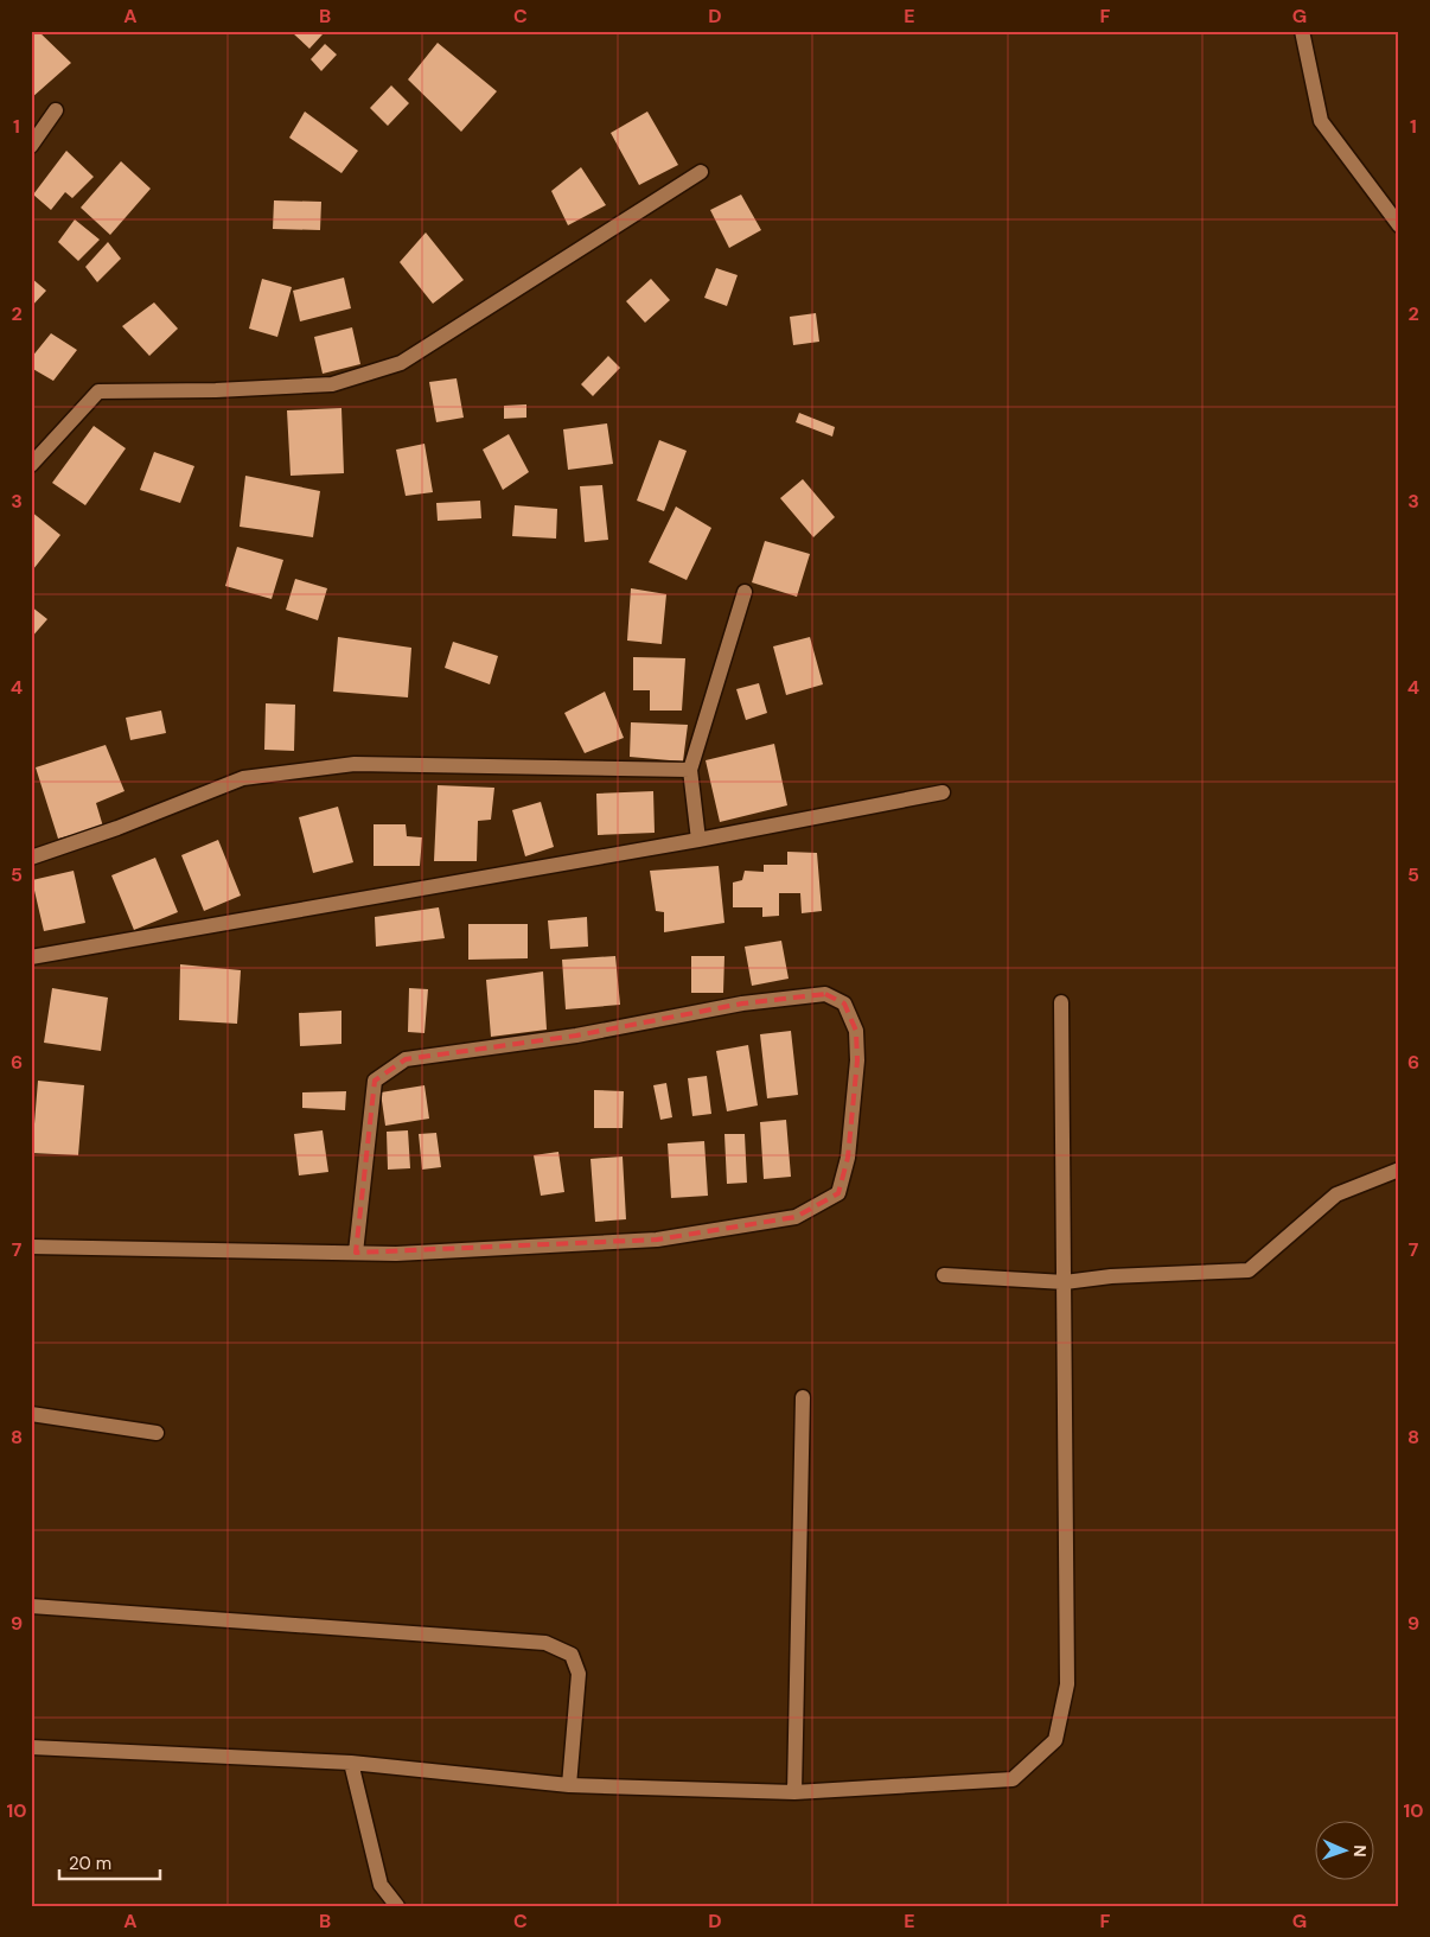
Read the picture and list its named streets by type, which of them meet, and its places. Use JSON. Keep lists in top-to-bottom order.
{
  "scale_bar": "20 m",
  "north": "right",
  "grid": {
    "columns": [
      "A",
      "B",
      "C",
      "D",
      "E",
      "F",
      "G"
    ],
    "rows": [
      "1",
      "2",
      "3",
      "4",
      "5",
      "6",
      "7",
      "8",
      "9",
      "10"
    ]
  }
}
